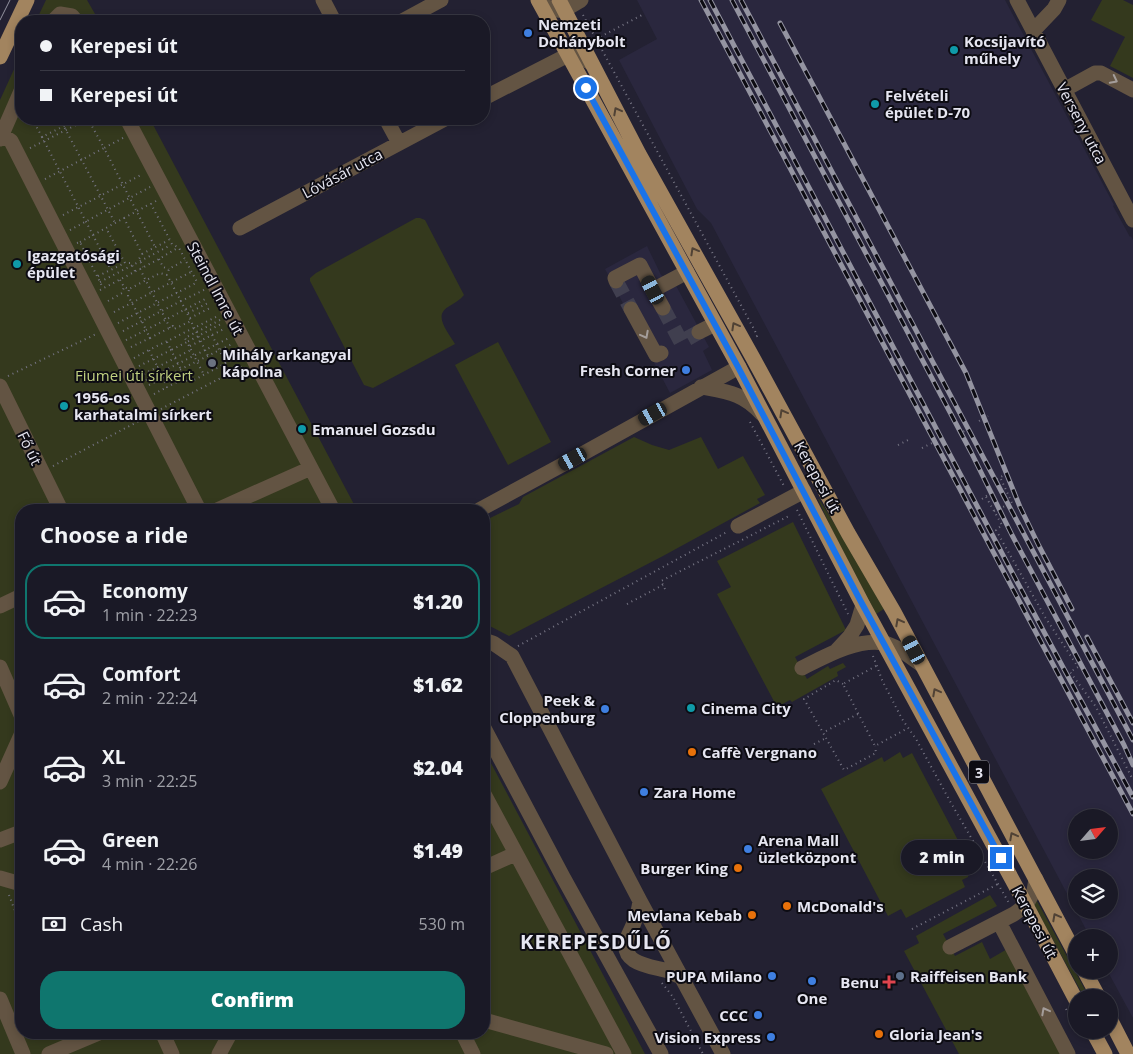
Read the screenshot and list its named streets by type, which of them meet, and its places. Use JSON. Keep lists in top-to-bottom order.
{
  "streets": {
    "main road": ["Kerepesi út", "3"],
    "street": [
      "Verseny utca",
      "Lóvásár utca",
      "Steindl Imre út",
      "Fő út"
    ]
  },
  "districts": ["KEREPESDŰLŐ"],
  "parks": ["Fiumei úti sírkert"],
  "places": {
    "other": [
      "Nemzeti Dohánybolt",
      "Kocsijavító műhely",
      "Felvételi épület D-70",
      "Igazgatósági épület",
      "Mihály arkangyal kápolna",
      "Fresh Corner",
      "1956-os karhatalmi sírkert",
      "Emanuel Gozsdu",
      "Cinema City",
      "Peek & Cloppenburg",
      "Caffè Vergnano",
      "Zara Home",
      "Arena Mall üzletközpont",
      "Burger King",
      "McDonald's",
      "Mevlana Kebab",
      "PUPA Milano",
      "Raiffeisen Bank",
      "One",
      "CCC",
      "Gloria Jean's",
      "Vision Express"
    ],
    "health": ["Benu"]
  },
  "north": "top right",
  "page": {
    "banner": ["Kerepesi út", "Kerepesi út"],
    "heading": "Choose a ride",
    "list": [
      {
        "name": "Economy",
        "note": "1 min · 22:23",
        "value": "$1.20"
      },
      {
        "name": "Comfort",
        "note": "2 min · 22:24",
        "value": "$1.62"
      },
      {
        "name": "XL",
        "note": "3 min · 22:25",
        "value": "$2.04"
      },
      {
        "name": "Green",
        "note": "4 min · 22:26",
        "value": "$1.49"
      }
    ],
    "map_buttons": ["+", "−"],
    "bubble": "2 min",
    "pay": ["Cash", "530 m"],
    "buttons": "Confirm"
  }
}
